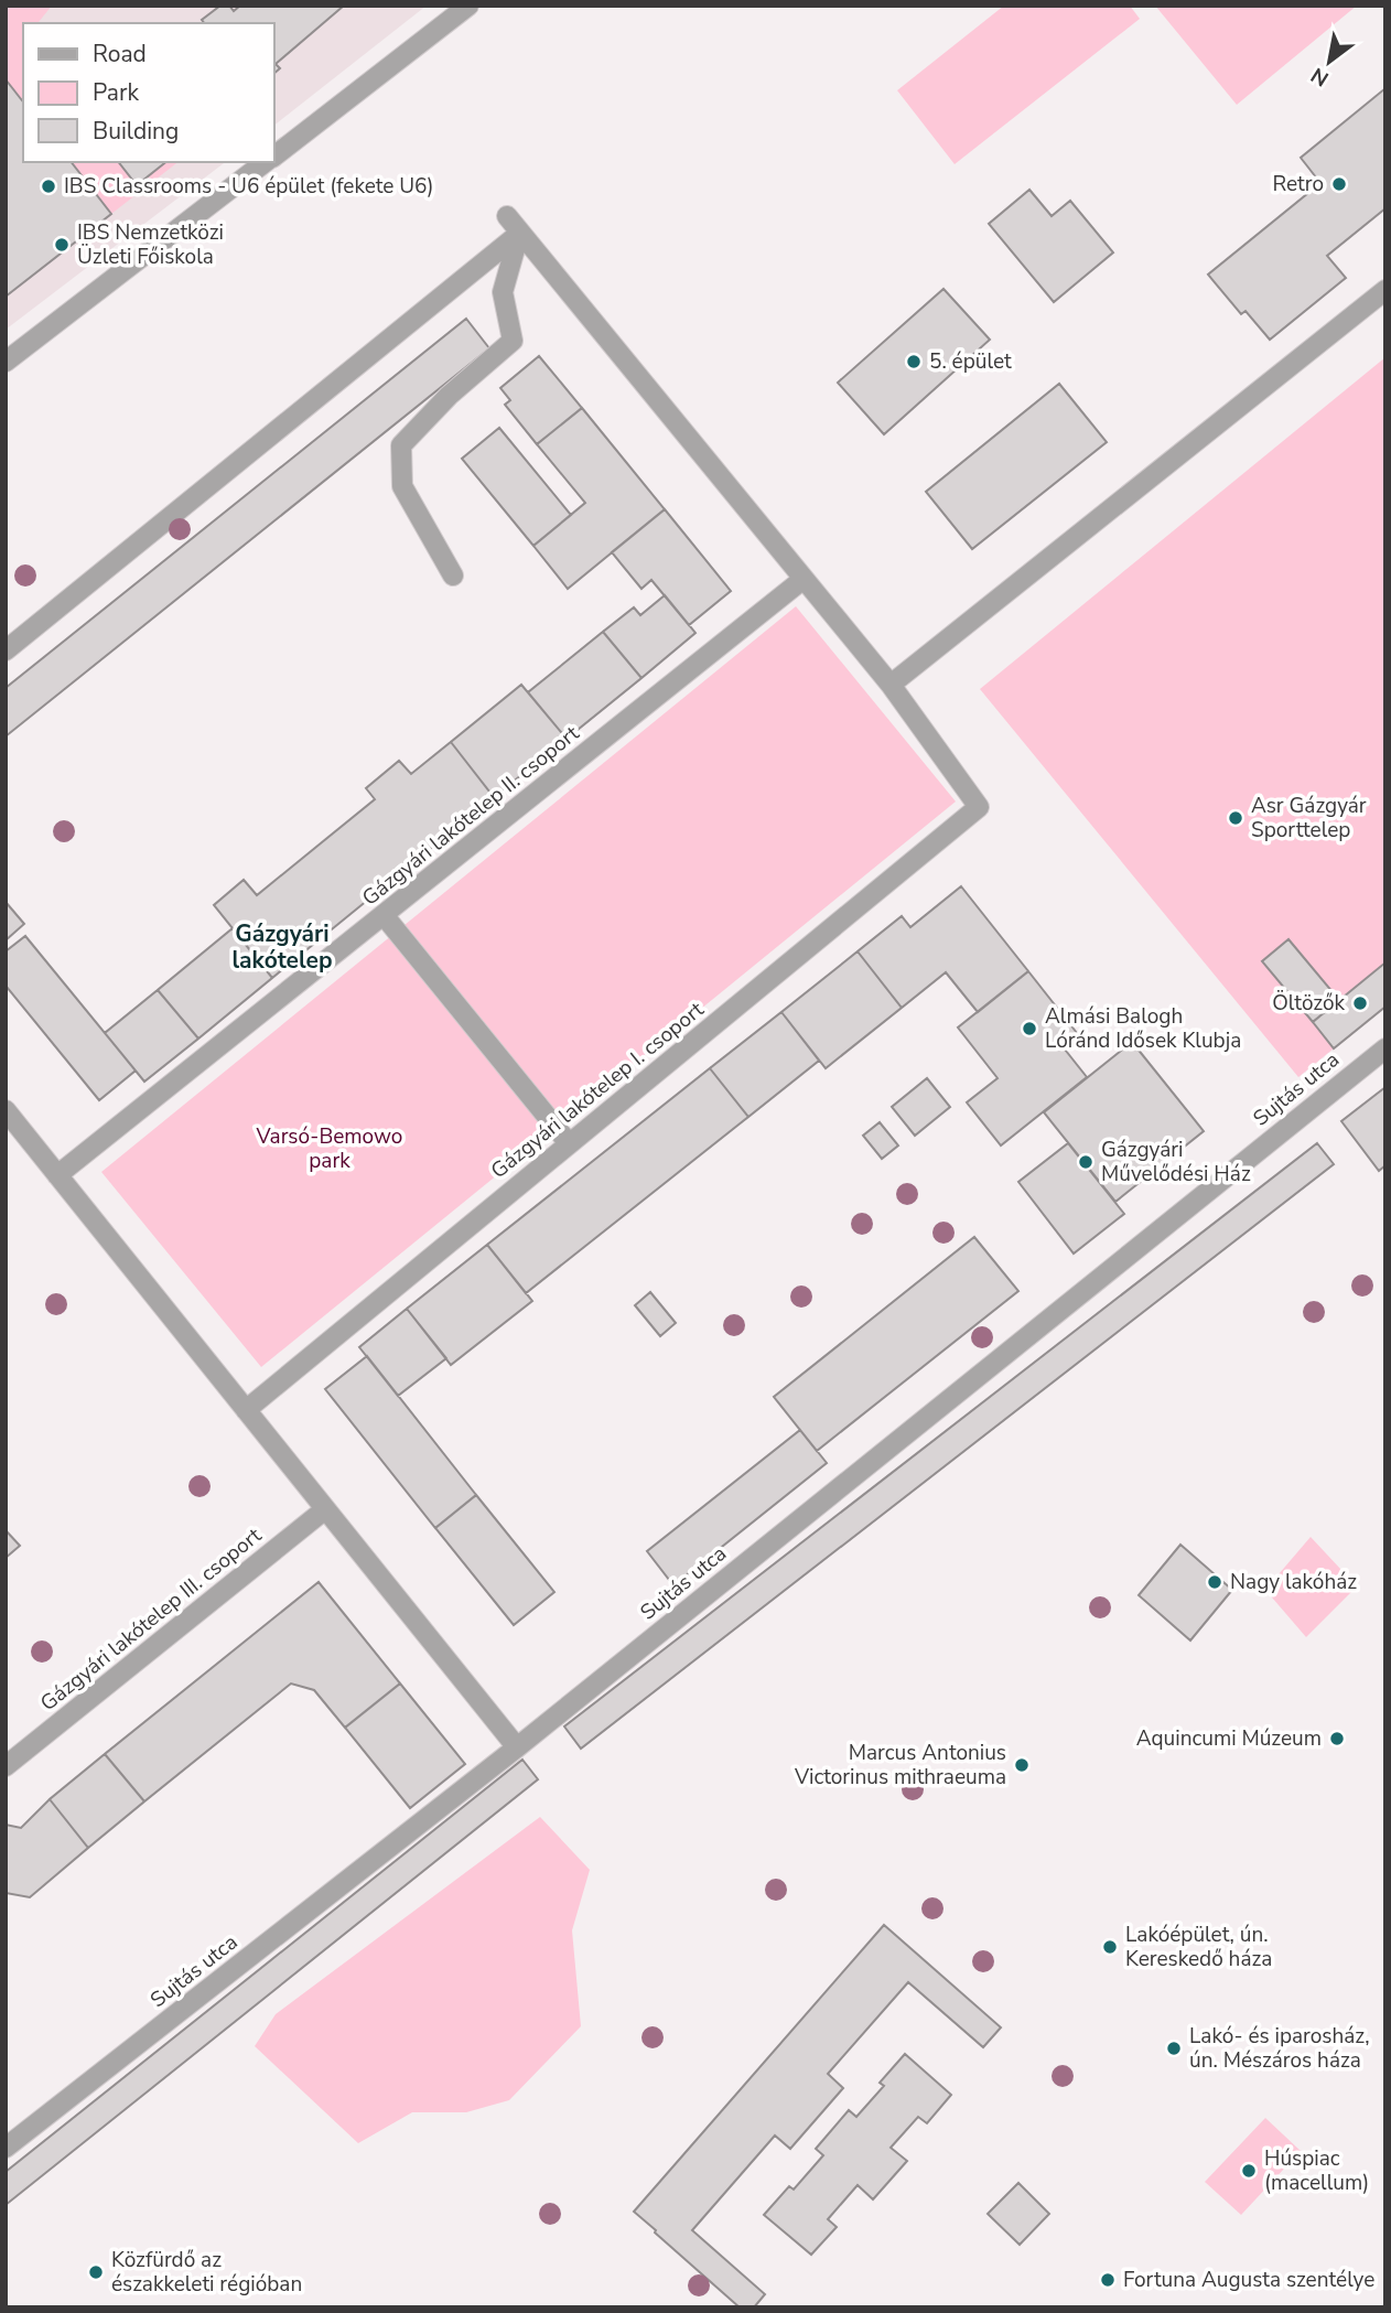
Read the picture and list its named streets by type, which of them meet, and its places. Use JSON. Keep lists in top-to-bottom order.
{
  "streets": {
    "street": [
      "Gázgyári lakótelep II. csoport",
      "Sujtás utca",
      "Gázgyári lakótelep I. csoport",
      "Gázgyári lakótelep III. csoport"
    ]
  },
  "districts": ["Gázgyári lakótelep"],
  "parks": ["Varsó-Bemowo park"],
  "places": [
    "Retro",
    "IBS Classrooms - U6 épület (fekete U6)",
    "IBS Nemzetközi Üzleti Főiskola",
    "5. épület",
    "Asr Gázgyár Sporttelep",
    "Öltözők",
    "Almási Balogh Lóránd Idősek Klubja",
    "Gázgyári Művelődési Ház",
    "Nagy lakóház",
    "Aquincumi Múzeum",
    "Marcus Antonius Victorinus mithraeuma",
    "Lakóépület, ún. Kereskedő háza",
    "Lakó- és iparosház, ún. Mészáros háza",
    "Húspiac (macellum)",
    "Közfürdő az északkeleti régióban",
    "Fortuna Augusta szentélye"
  ],
  "legend": ["Road", "Park", "Building"],
  "north": "bottom left"
}
